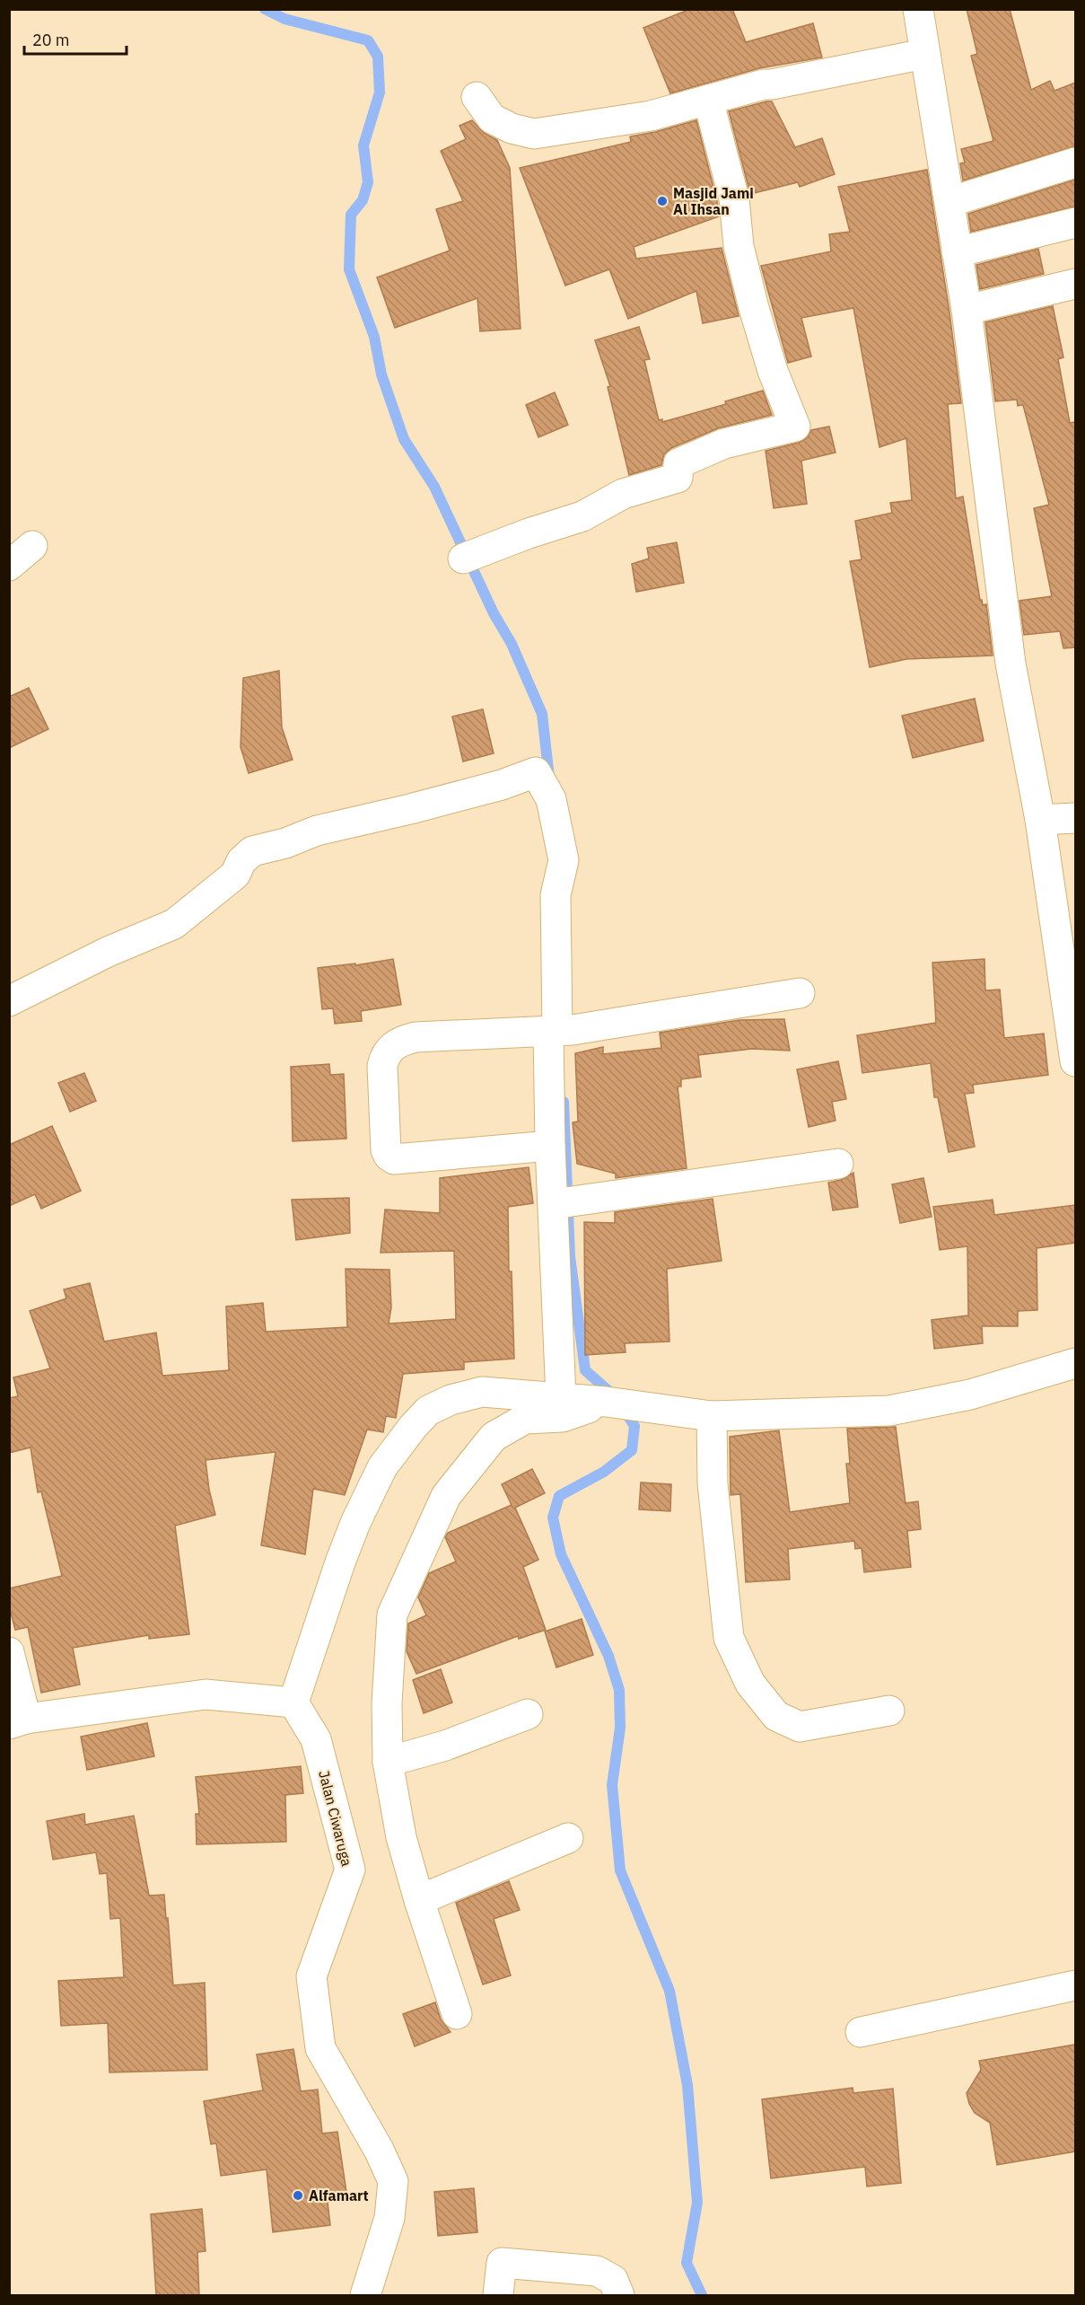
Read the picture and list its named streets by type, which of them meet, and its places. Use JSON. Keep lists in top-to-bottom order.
{
  "streets": {
    "street": ["Jalan Ciwaruga"]
  },
  "places": ["Masjid Jami Al Ihsan", "Alfamart"],
  "scale_bar": "20 m"
}
